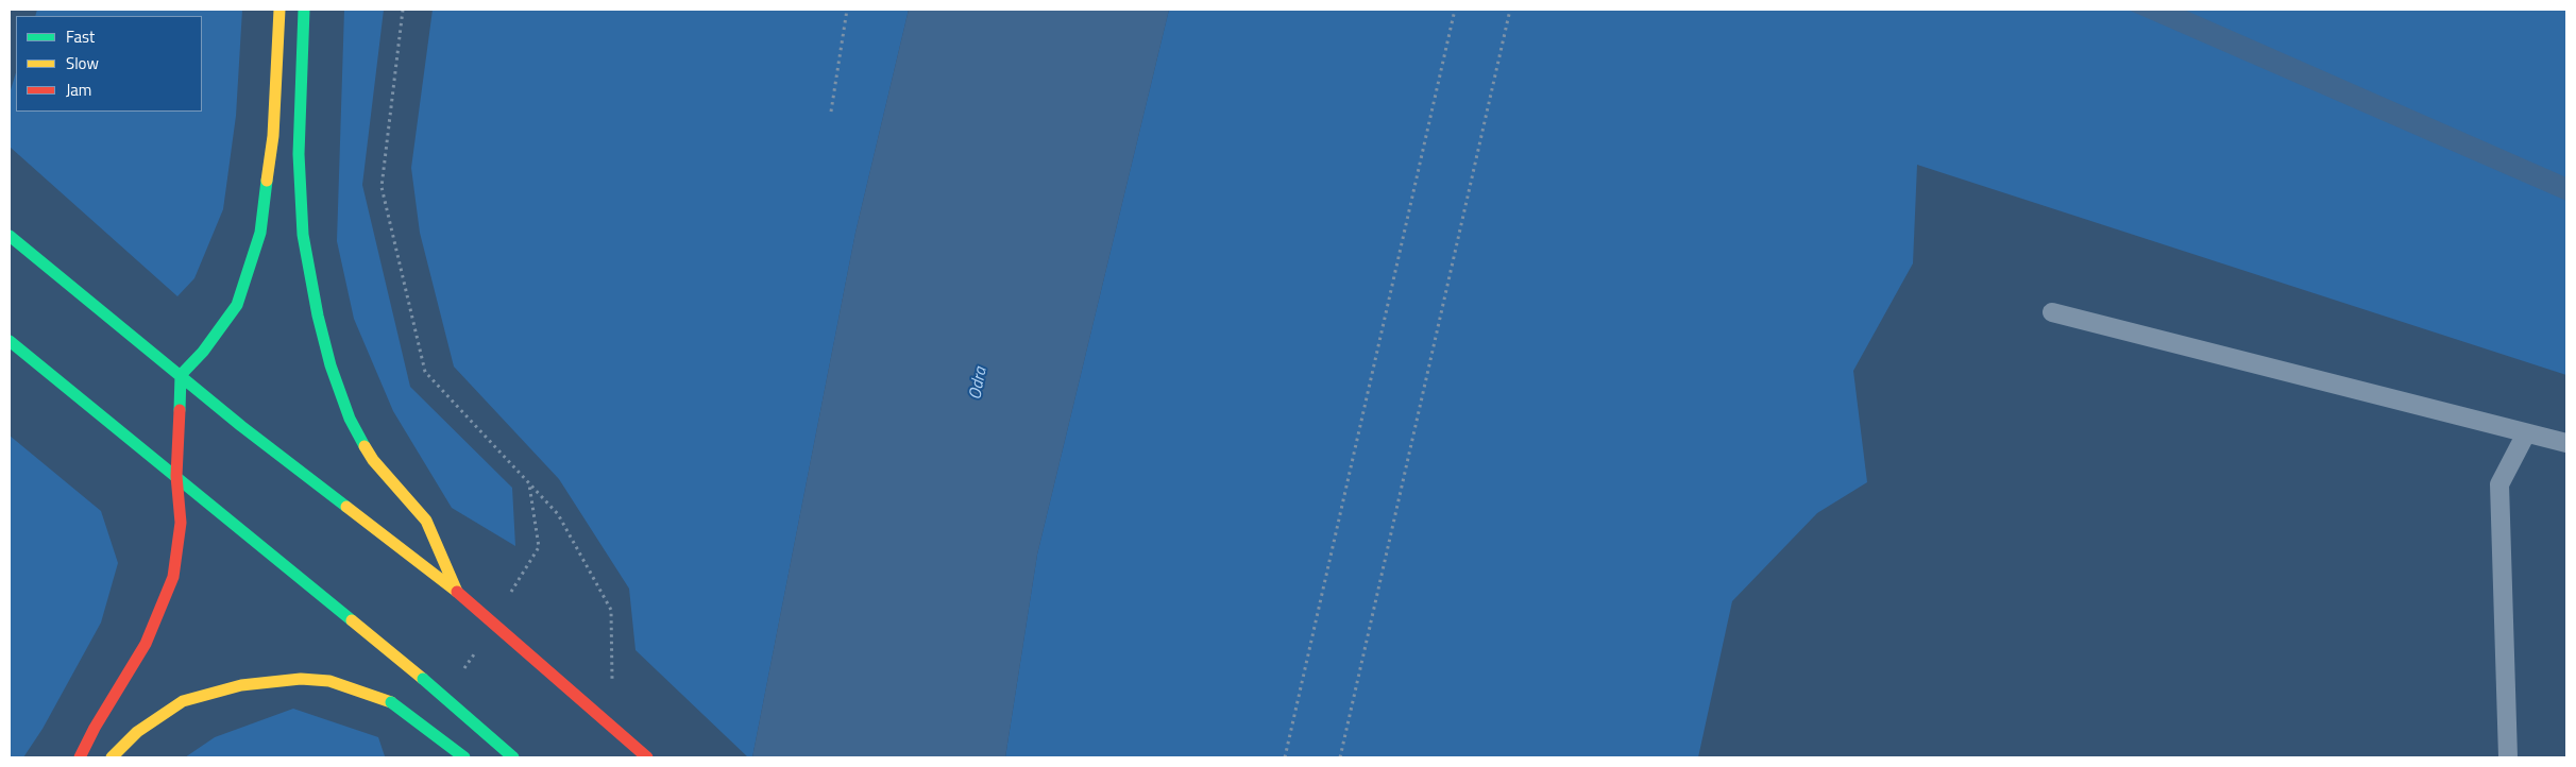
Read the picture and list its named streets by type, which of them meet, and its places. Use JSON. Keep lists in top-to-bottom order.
{
  "water": ["Odra"],
  "legend": ["Fast", "Slow", "Jam"]
}
